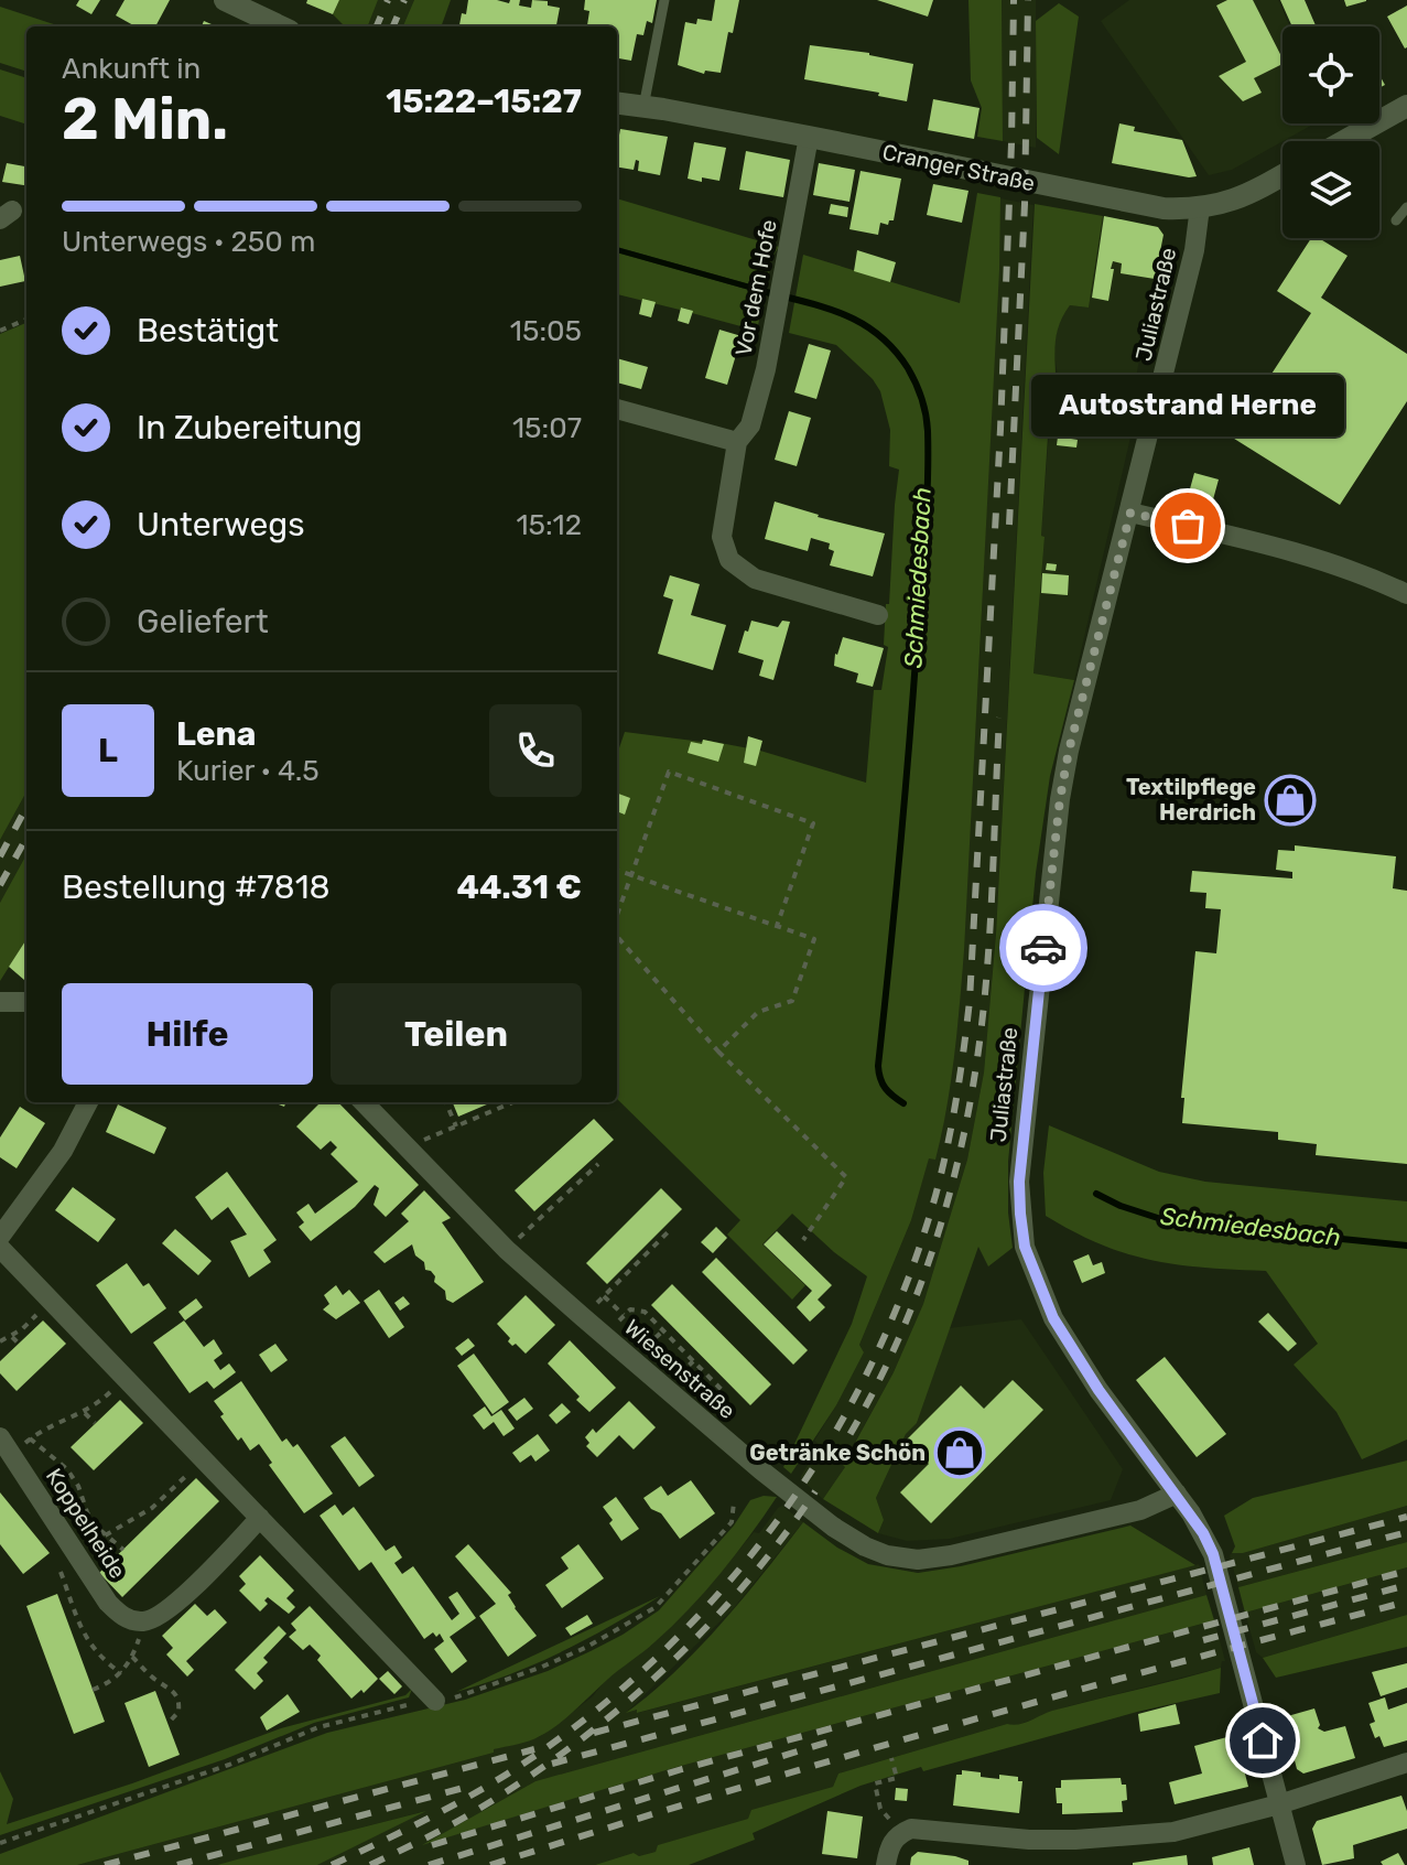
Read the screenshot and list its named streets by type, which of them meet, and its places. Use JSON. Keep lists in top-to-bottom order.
{
  "streets": {
    "street": [
      "Cranger Straße",
      "Vor dem Hofe",
      "Juliastraße",
      "Wiesenstraße",
      "Koppelheide"
    ]
  },
  "crossings": [
    ["Cranger Straße", "Vor dem Hofe"],
    ["Cranger Straße", "Juliastraße"],
    ["Juliastraße", "Wiesenstraße"]
  ],
  "water": ["Schmiedesbach"],
  "places": {
    "other": ["Autostrand Herne"],
    "shop": ["Textilpflege Herdrich", "Getränke Schön"]
  },
  "page": {
    "heading": ["2 Min.", "Ankunft in", "15:22–15:27"],
    "panel": [
      "Lena",
      "Kurier · 4.5",
      "Bestellung #7818",
      "44.31 €"
    ],
    "bar": "Unterwegs · 250 m",
    "list": [
      ["Bestätigt", "15:05"],
      ["In Zubereitung", "15:07"],
      ["Unterwegs", "15:12"],
      "Geliefert"
    ],
    "bubble": "Autostrand Herne",
    "round": "L",
    "buttons": ["Hilfe", "Teilen"]
  }
}
